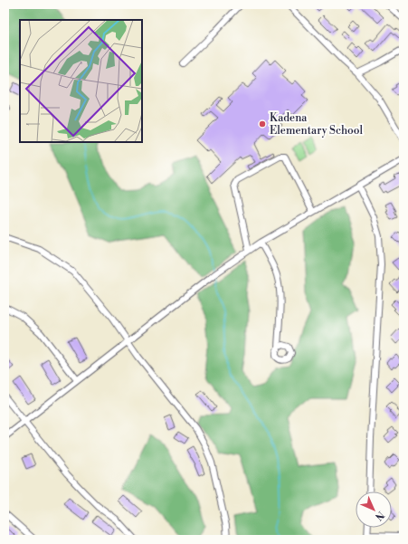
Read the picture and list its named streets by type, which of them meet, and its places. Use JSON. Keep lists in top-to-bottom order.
{
  "places": ["Kadena Elementary School"],
  "north": "bottom right"
}
